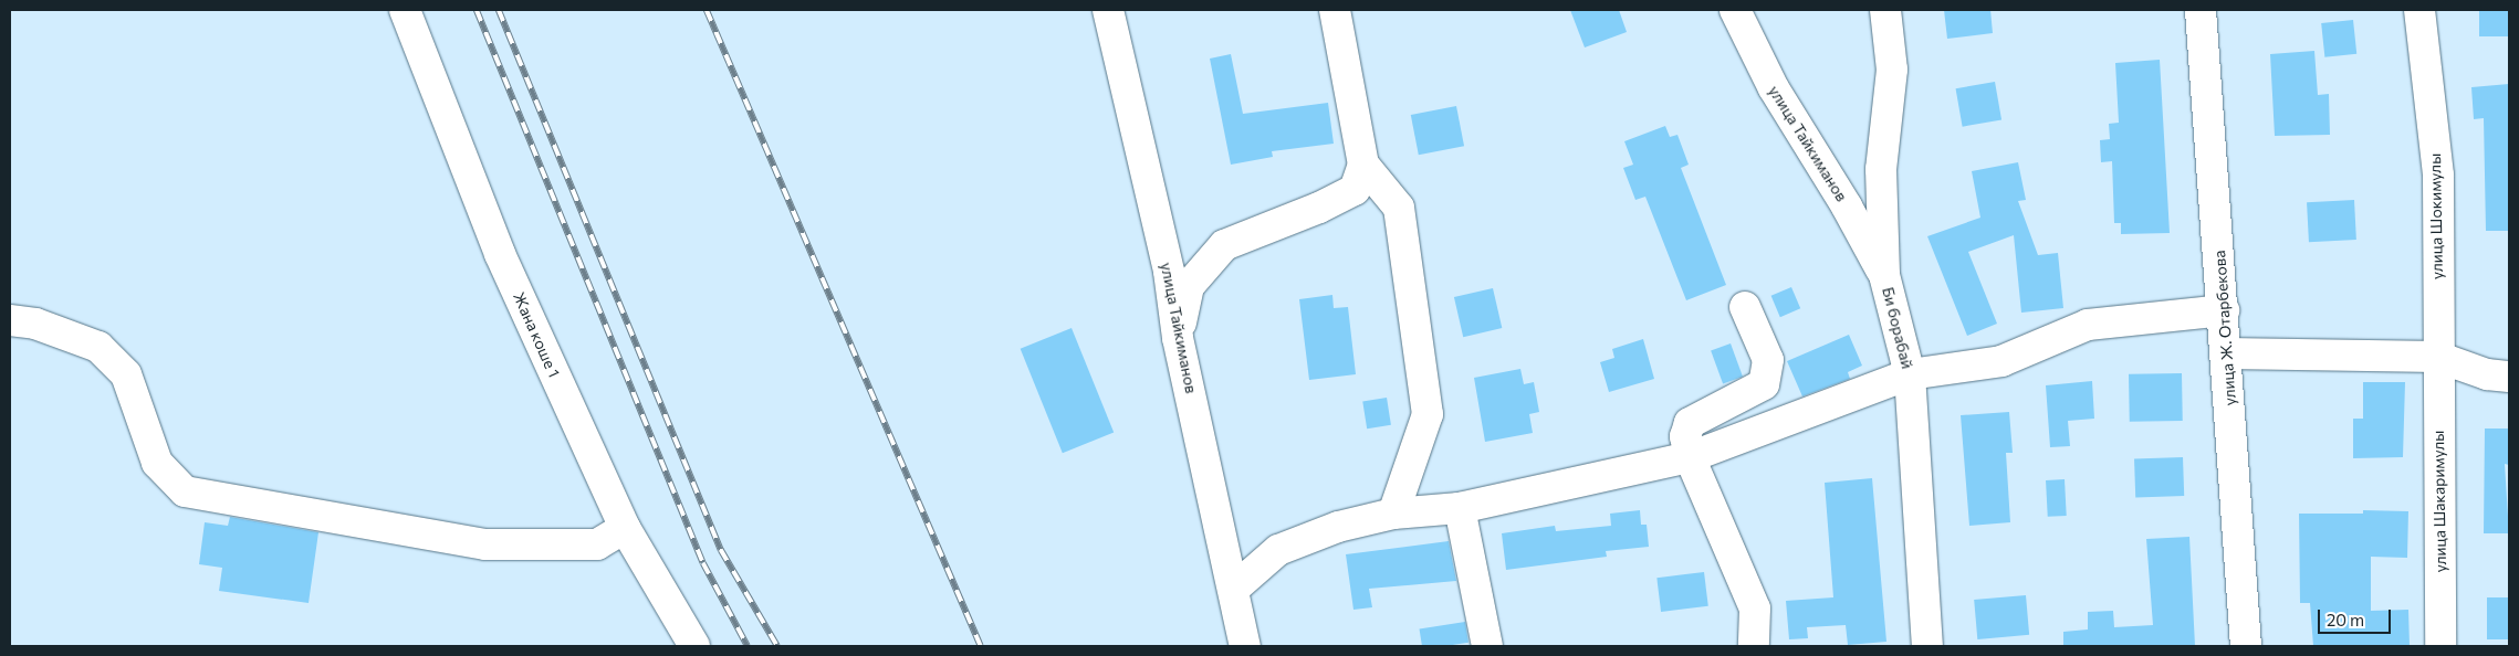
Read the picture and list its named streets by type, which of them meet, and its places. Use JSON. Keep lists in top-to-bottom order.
{
  "streets": {
    "street": [
      "улица Тайкиманов",
      "улица Шокимулы",
      "Би борабай",
      "улица Ж. Отарбекова",
      "Жана коше 1",
      "улица Шакаримулы"
    ]
  },
  "crossings": [
    ["улица Тайкиманов", "Би борабай"],
    ["улица Шокимулы", "улица Шакаримулы"]
  ],
  "scale_bar": "20 m"
}
